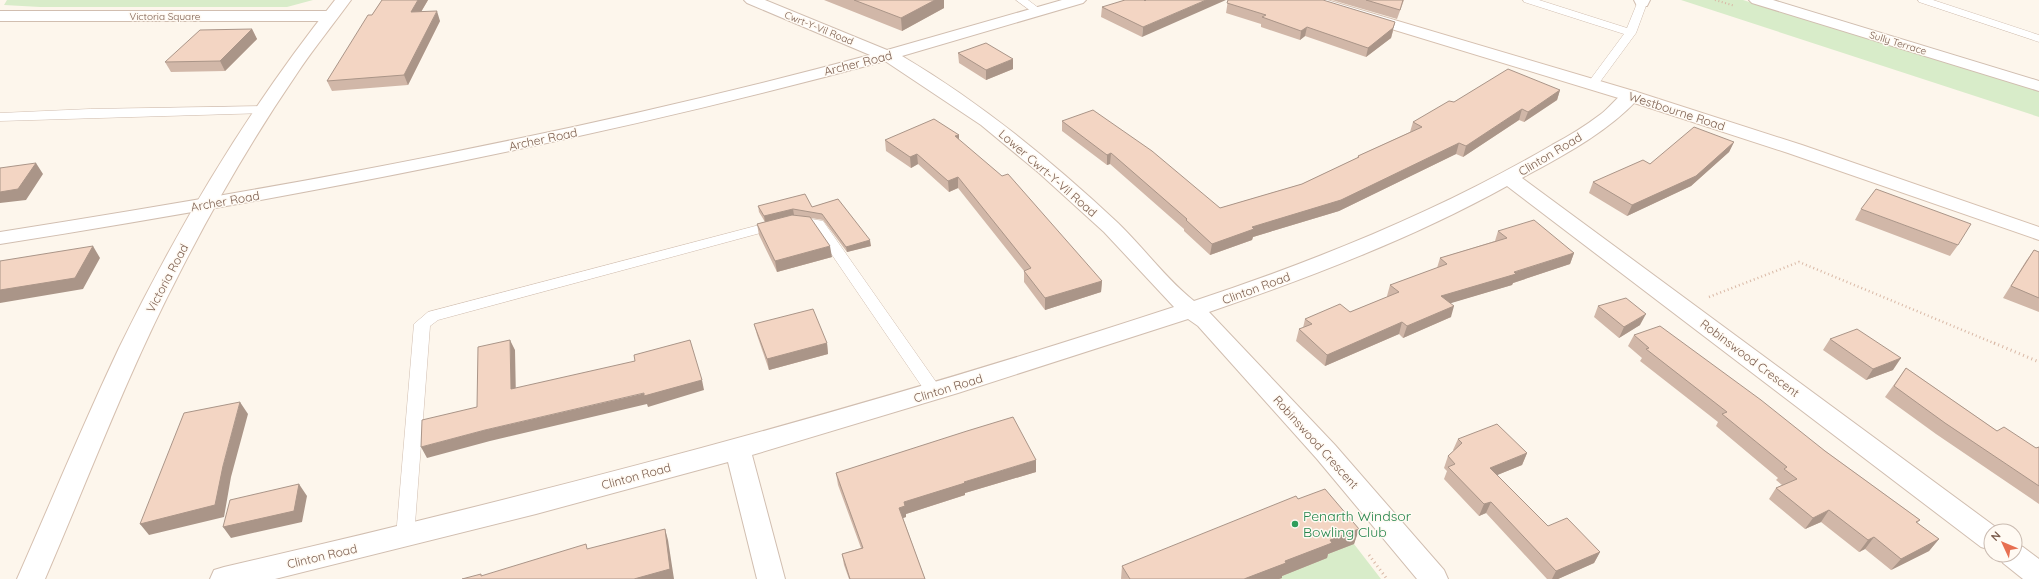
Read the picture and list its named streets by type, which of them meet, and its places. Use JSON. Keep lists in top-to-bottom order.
{
  "streets": {
    "street": [
      "Victoria Square",
      "Cwrt-Y-Vil Road",
      "Sully Terrace",
      "Archer Road",
      "Westbourne Road",
      "Clinton Road",
      "Lower Cwrt-Y-Vil Road",
      "Victoria Road",
      "Robinswood Crescent"
    ]
  },
  "crossings": [
    ["Victoria Square", "Victoria Road"],
    ["Cwrt-Y-Vil Road", "Archer Road"],
    ["Cwrt-Y-Vil Road", "Lower Cwrt-Y-Vil Road"],
    ["Archer Road", "Lower Cwrt-Y-Vil Road"],
    ["Archer Road", "Victoria Road"],
    ["Westbourne Road", "Clinton Road"],
    ["Clinton Road", "Lower Cwrt-Y-Vil Road"],
    ["Clinton Road", "Robinswood Crescent"],
    ["Lower Cwrt-Y-Vil Road", "Robinswood Crescent"]
  ],
  "places": ["Penarth Windsor Bowling Club"],
  "north": "top left"
}
